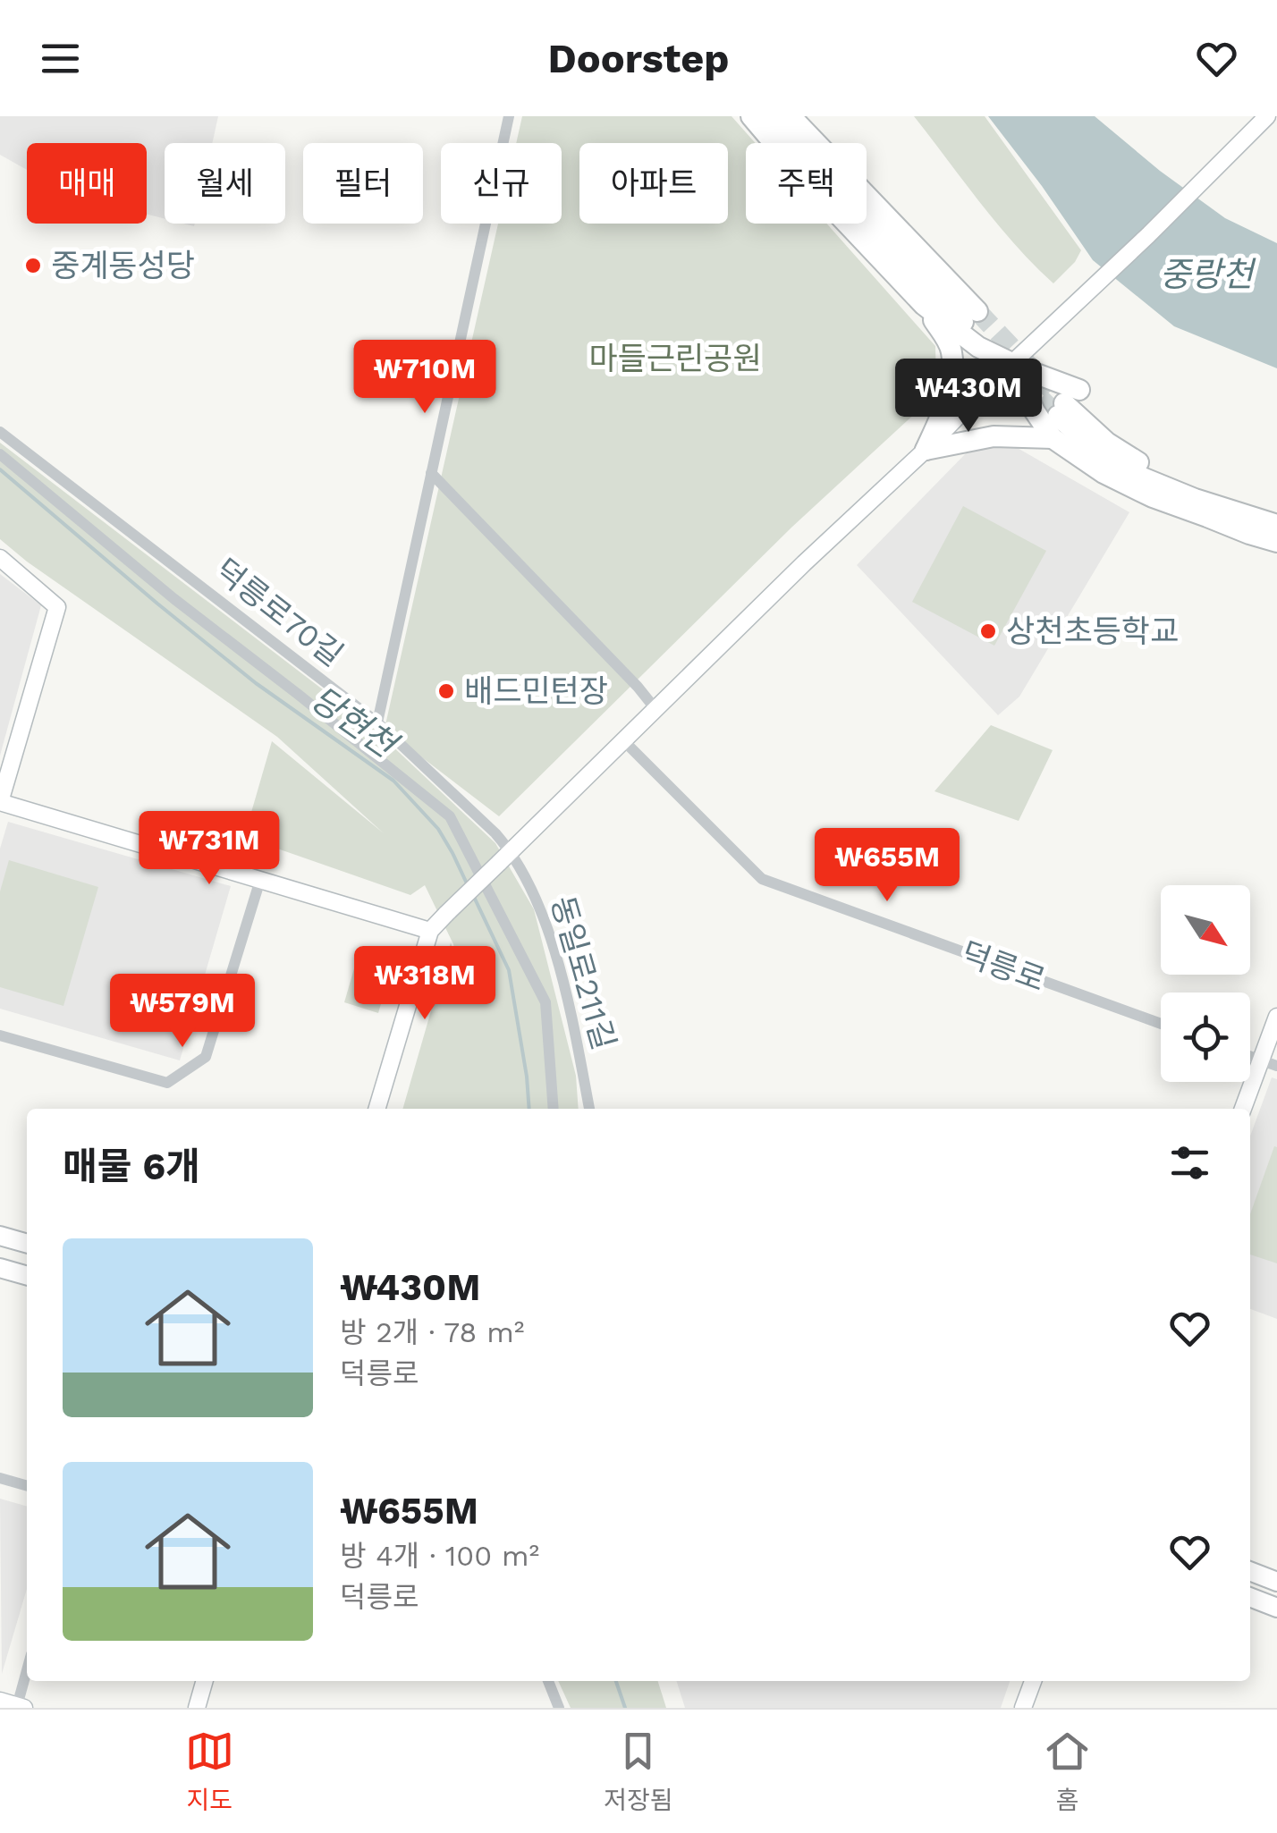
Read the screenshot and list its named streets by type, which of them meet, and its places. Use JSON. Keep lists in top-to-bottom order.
{
  "streets": {
    "street": ["덕릉로70길", "덕릉로", "동일로211길"]
  },
  "crossings": [
    ["덕릉로70길", "동일로211길"]
  ],
  "water": ["중랑천", "당현천"],
  "parks": ["마들근린공원"],
  "places": ["중계동성당", "상천초등학교", "배드민턴장"],
  "north": "bottom right",
  "page": {
    "header": "Doorstep",
    "chip": [
      "매매",
      "월세",
      "필터",
      "신규",
      "아파트",
      "주택"
    ],
    "price": [
      "₩710M",
      "₩430M",
      "₩731M",
      "₩655M",
      "₩318M",
      "₩579M"
    ],
    "heading": "매물 6개",
    "list": [
      {
        "name": "₩430M",
        "note": "방 2개 · 78 m² · 덕릉로"
      },
      {
        "name": "₩655M",
        "note": "방 4개 · 100 m² · 덕릉로"
      }
    ],
    "tabs": ["지도", "저장됨", "홈"]
  }
}
